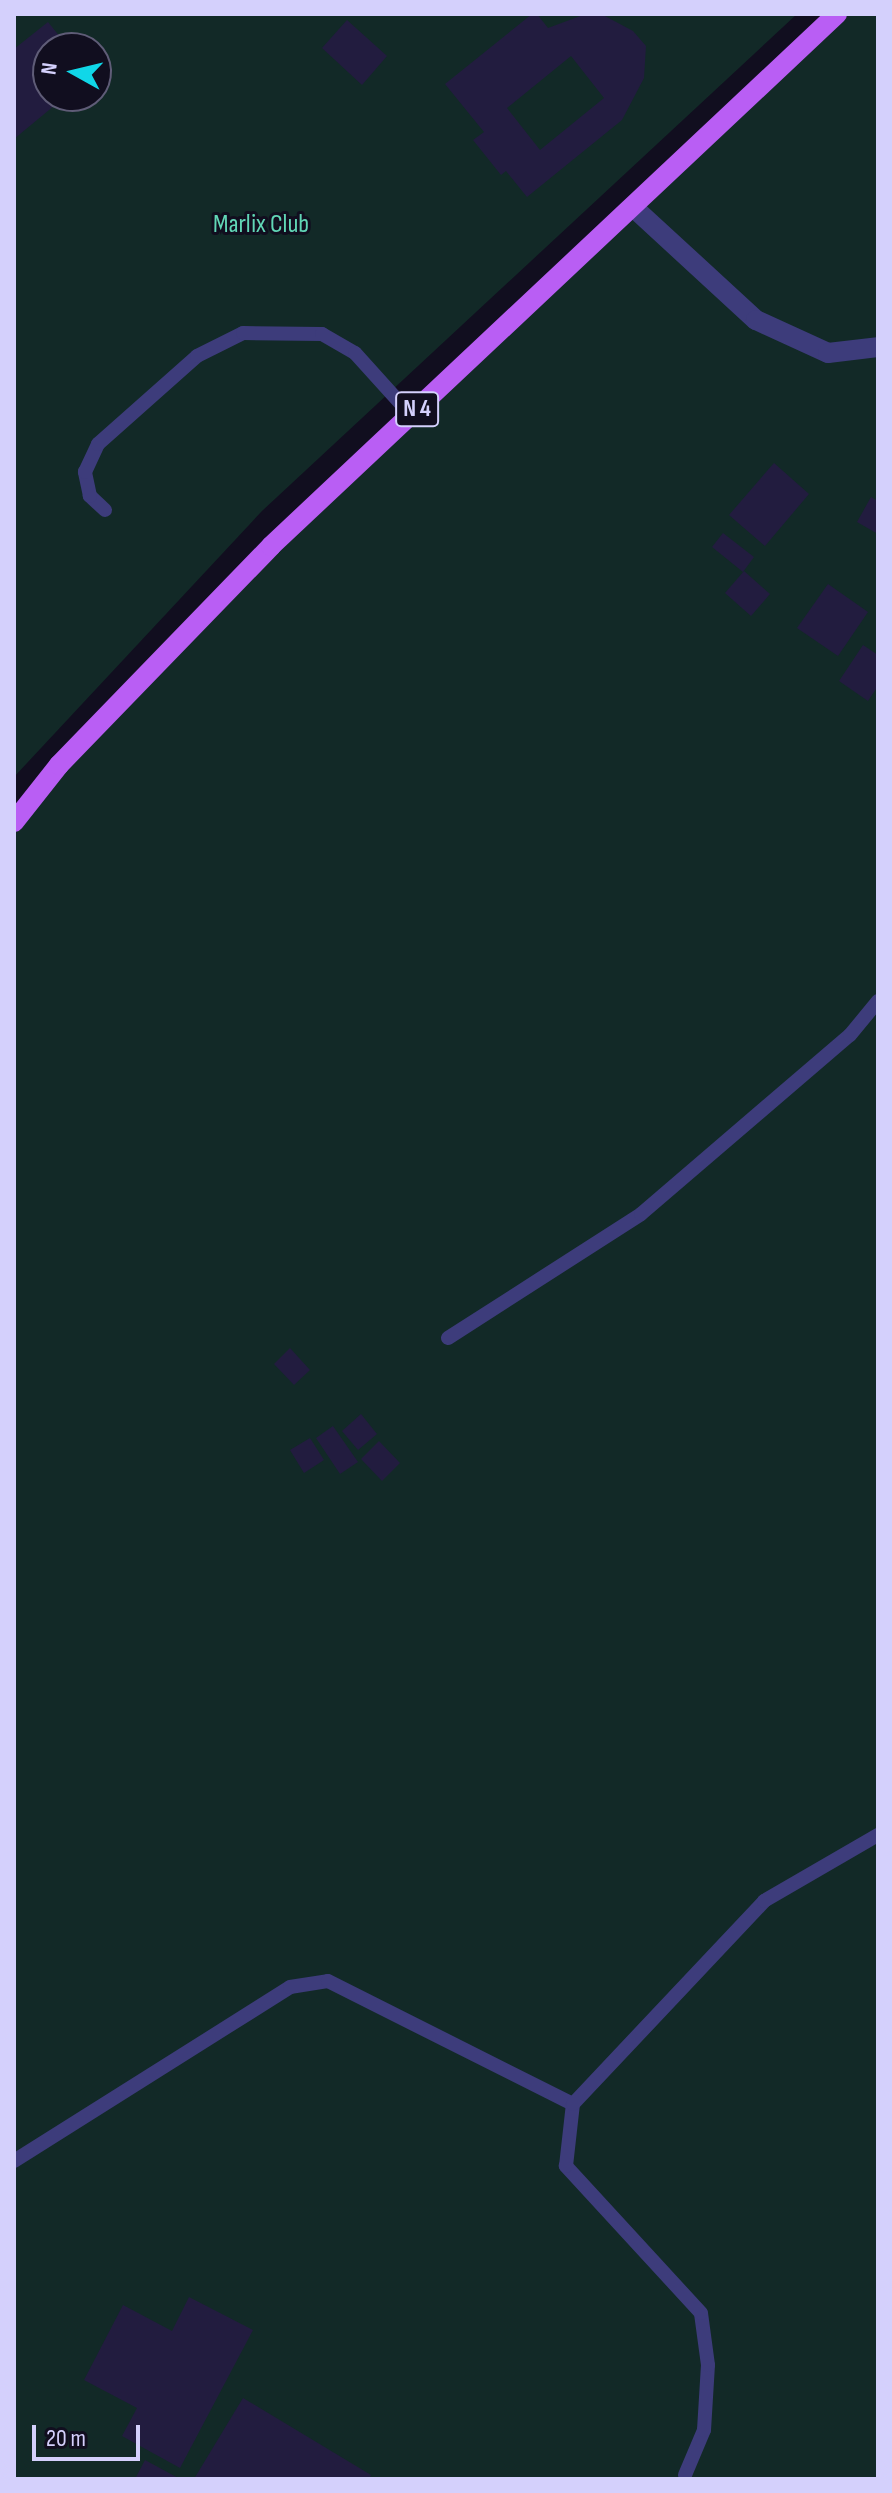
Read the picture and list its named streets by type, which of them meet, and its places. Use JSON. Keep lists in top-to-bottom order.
{
  "streets": {
    "main road": ["N 4"]
  },
  "parks": ["Marlix Club"],
  "scale_bar": "20 m",
  "north": "left"
}
